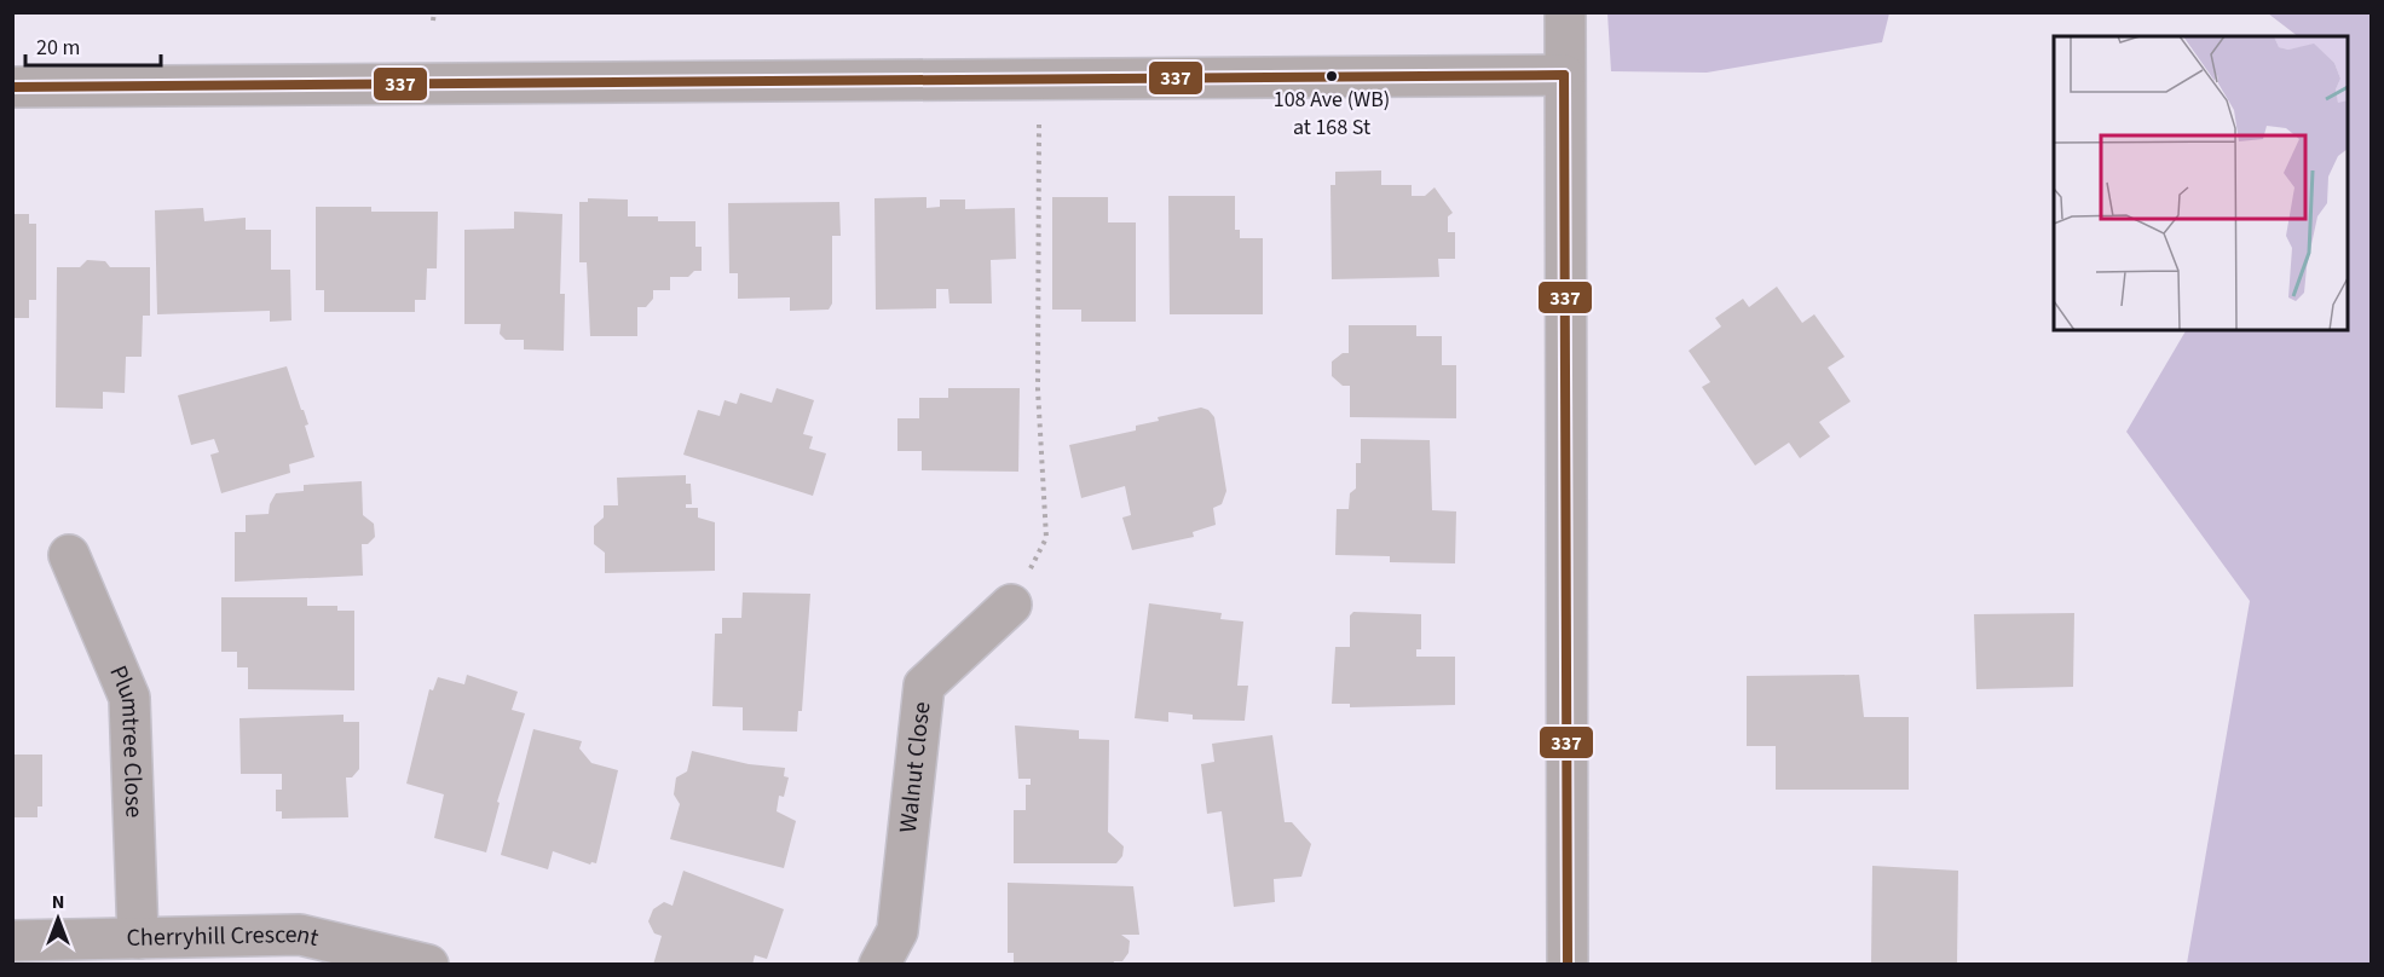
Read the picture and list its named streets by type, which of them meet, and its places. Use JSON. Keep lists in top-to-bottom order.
{
  "streets": {
    "street": ["Plumtree Close", "Walnut Close", "Cherryhill Crescent"]
  },
  "crossings": [
    ["Plumtree Close", "Cherryhill Crescent"]
  ],
  "places": ["108 Ave (WB) at 168 St"],
  "lines": ["transit line 337"],
  "scale_bar": "20 m",
  "north": "top"
}
